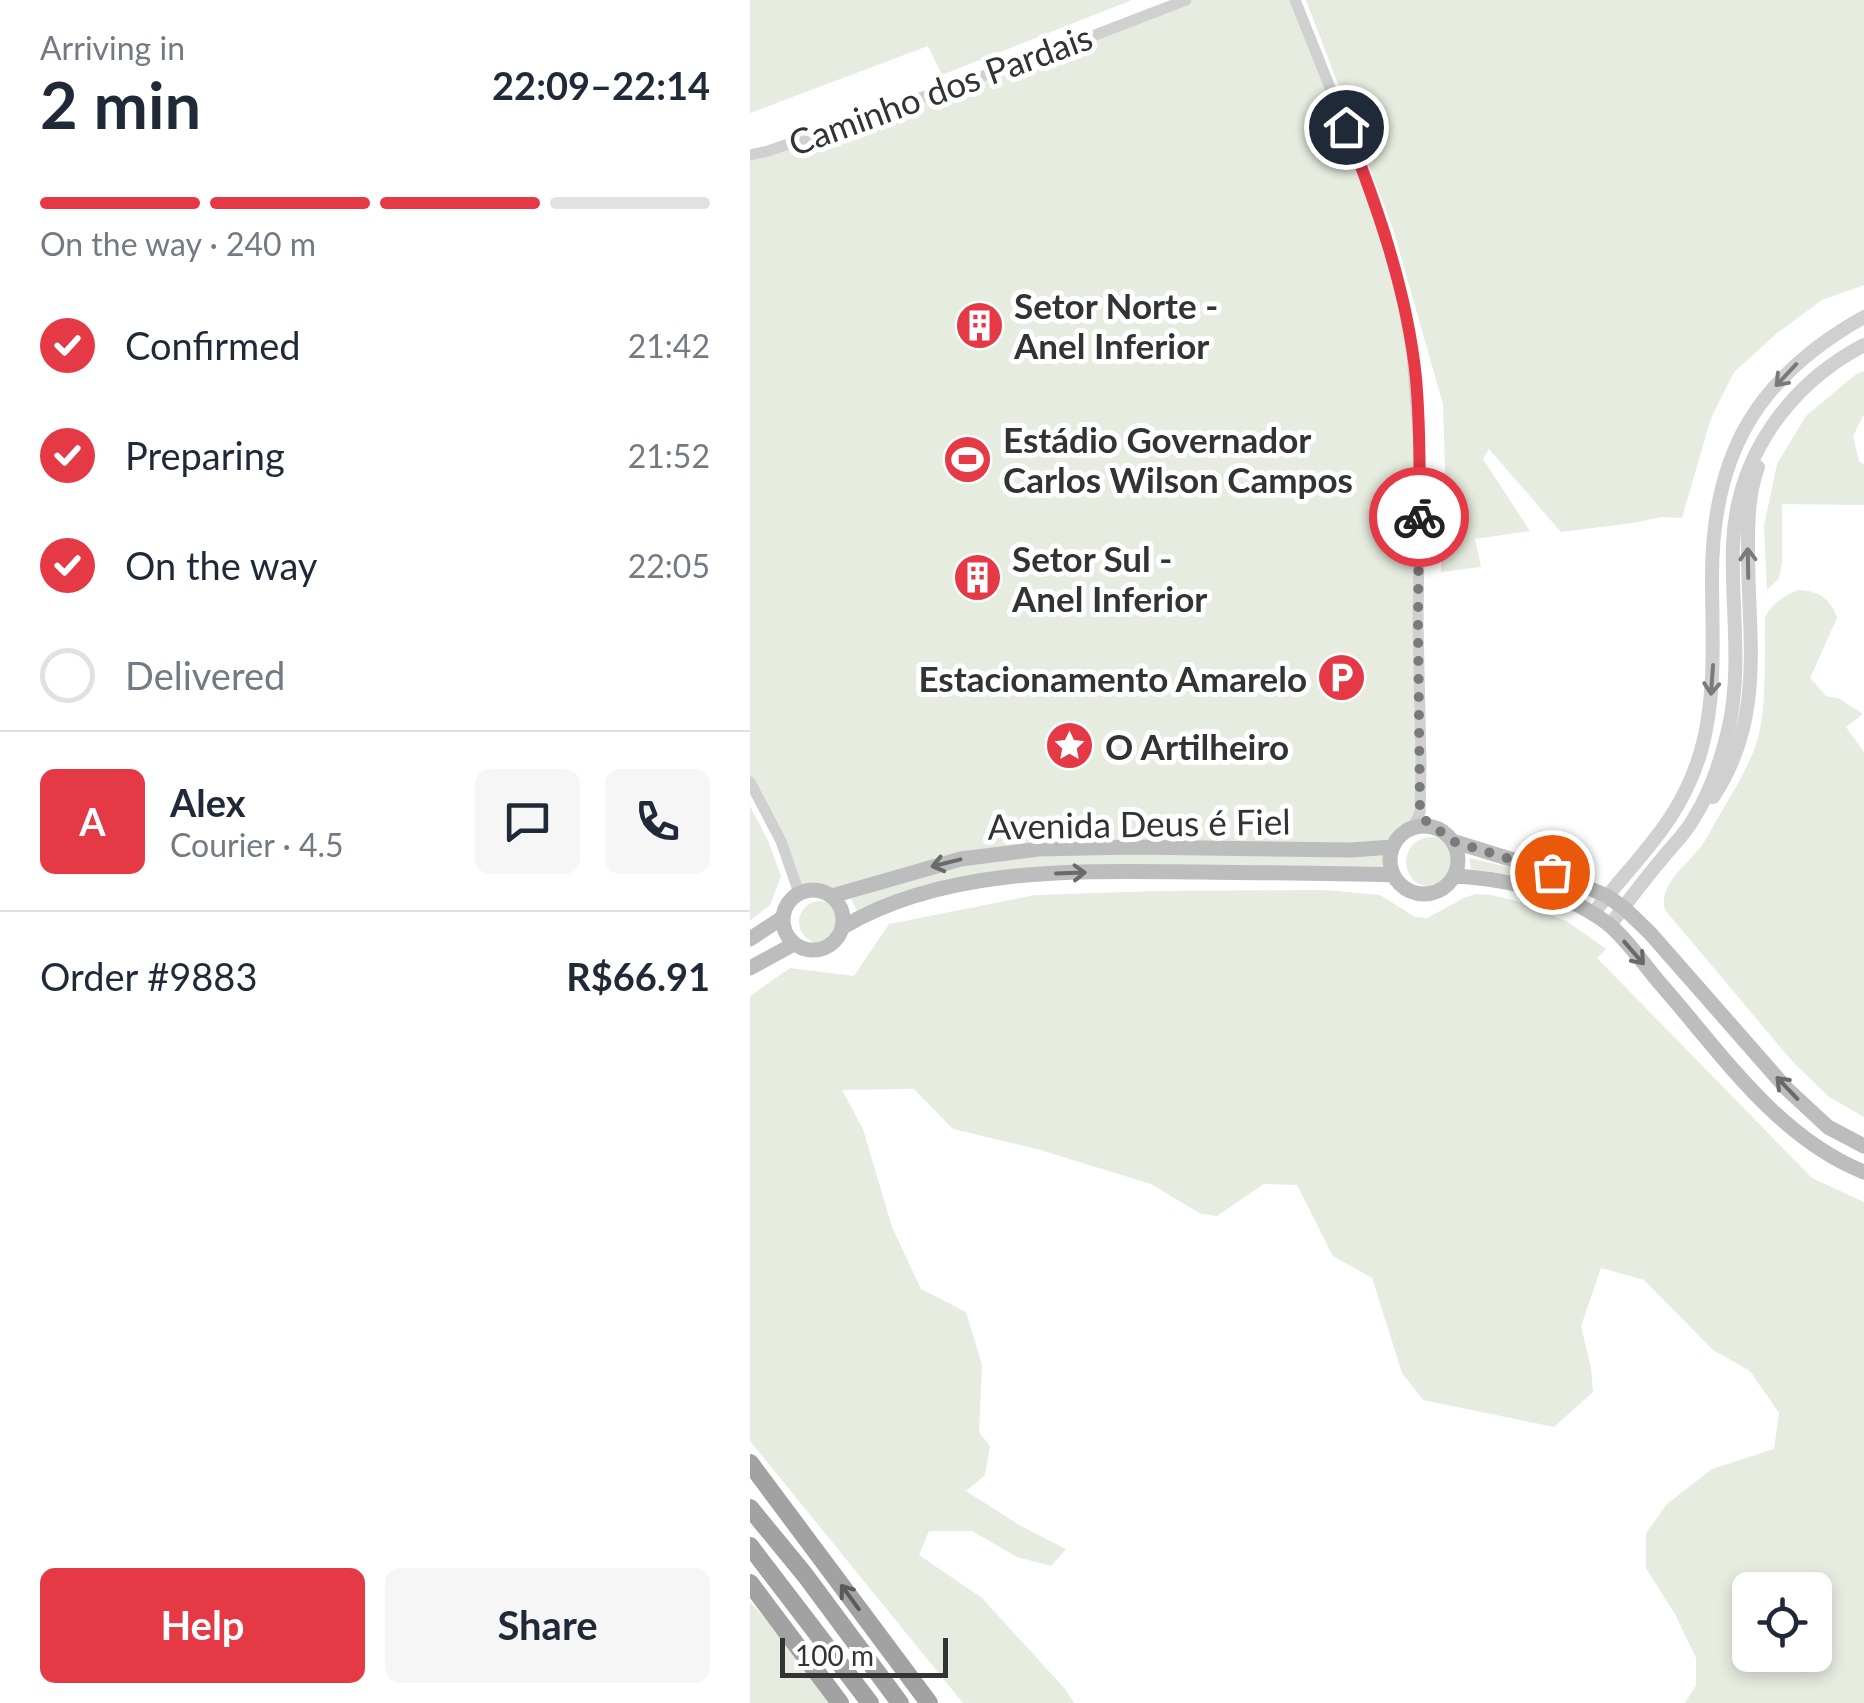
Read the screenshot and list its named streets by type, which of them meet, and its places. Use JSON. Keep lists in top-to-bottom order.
{
  "streets": {
    "main road": ["Avenida Deus é Fiel"],
    "street": ["Caminho dos Pardais"]
  },
  "places": {
    "building": ["Setor Norte - Anel Inferior", "Setor Sul - Anel Inferior"],
    "sports": ["Estádio Governador Carlos Wilson Campos"],
    "parking": ["Estacionamento Amarelo"],
    "place": ["O Artilheiro"]
  },
  "scale_bar": "100 m",
  "page": {
    "heading": ["2 min", "Arriving in", "22:09–22:14"],
    "panel": [
      "Alex",
      "Courier · 4.5",
      "Order #9883",
      "R$66.91"
    ],
    "bar": "On the way · 240 m",
    "list": [
      ["Confirmed", "21:42"],
      ["Preparing", "21:52"],
      ["On the way", "22:05"],
      "Delivered"
    ],
    "round": "A",
    "buttons": ["Help", "Share"],
    "scale": "100 m"
  }
}
